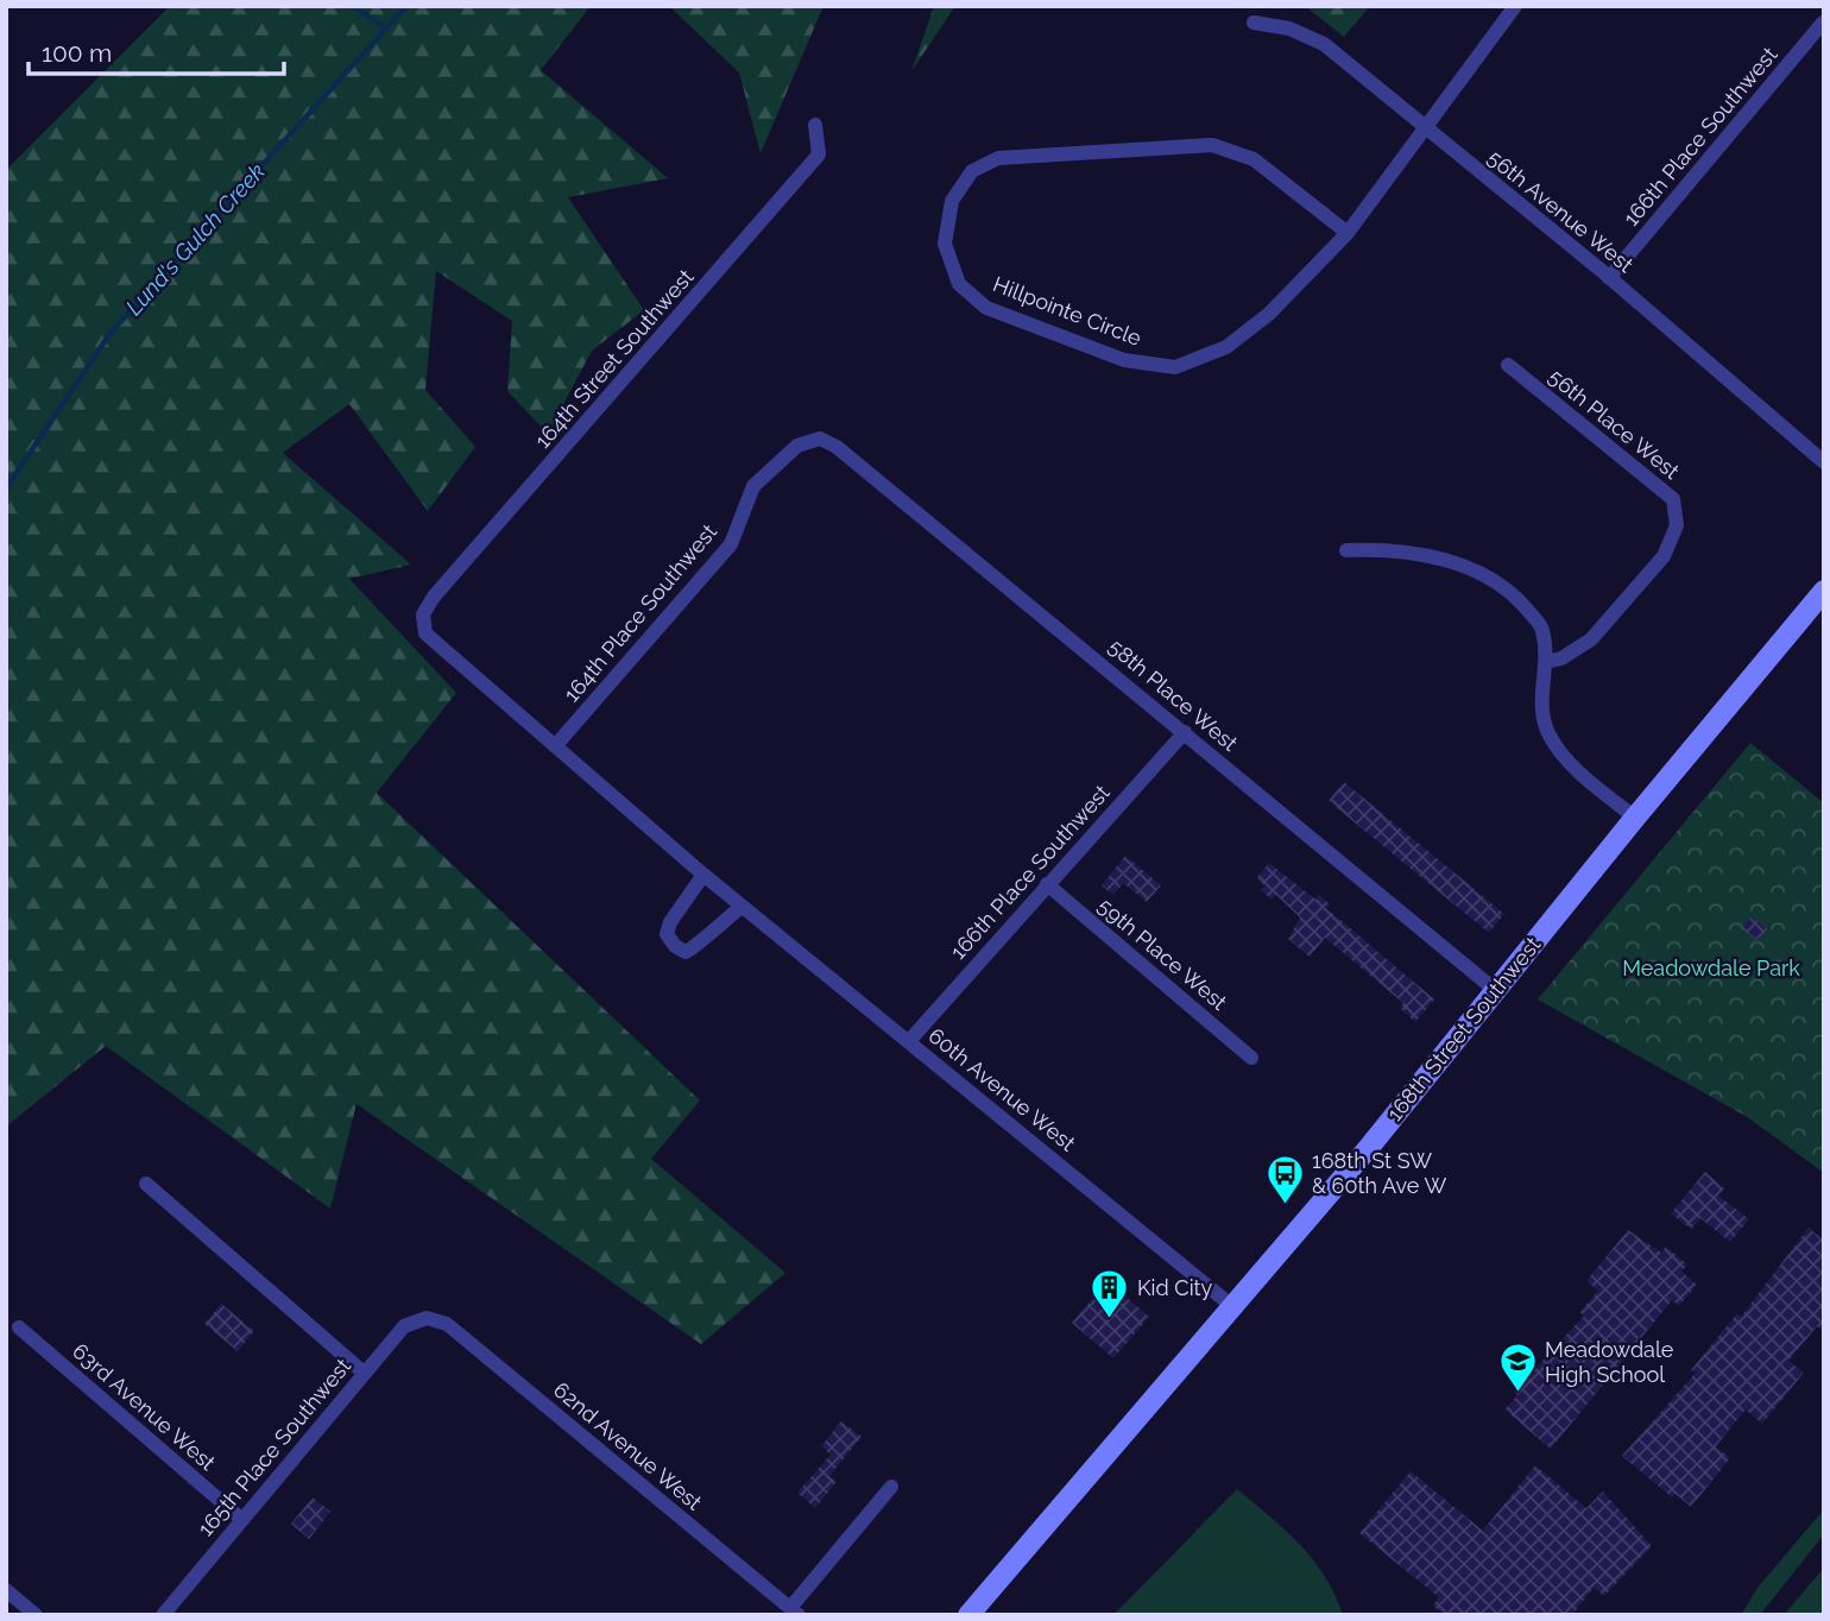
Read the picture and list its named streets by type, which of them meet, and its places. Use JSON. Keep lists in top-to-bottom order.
{
  "streets": {
    "main road": ["168th Street Southwest"],
    "street": [
      "166th Place Southwest",
      "56th Avenue West",
      "Hillpointe Circle",
      "164th Street Southwest",
      "56th Place West",
      "164th Place Southwest",
      "58th Place West",
      "59th Place West",
      "60th Avenue West",
      "63rd Avenue West",
      "62nd Avenue West",
      "165th Place Southwest"
    ]
  },
  "crossings": [
    ["166th Place Southwest", "56th Avenue West"],
    ["166th Place Southwest", "58th Place West"],
    ["166th Place Southwest", "59th Place West"],
    ["166th Place Southwest", "60th Avenue West"],
    ["56th Avenue West", "Hillpointe Circle"],
    ["164th Street Southwest", "60th Avenue West"],
    ["164th Place Southwest", "58th Place West"],
    ["164th Place Southwest", "60th Avenue West"],
    ["58th Place West", "168th Street Southwest"],
    ["168th Street Southwest", "60th Avenue West"],
    ["63rd Avenue West", "165th Place Southwest"],
    ["62nd Avenue West", "165th Place Southwest"]
  ],
  "water": ["Lund's Gulch Creek"],
  "parks": ["Meadowdale Park"],
  "places": {
    "bus stop": ["168th St SW & 60th Ave W"],
    "building": ["Kid City"],
    "school or university": ["Meadowdale High School"]
  },
  "scale_bar": "100 m"
}
